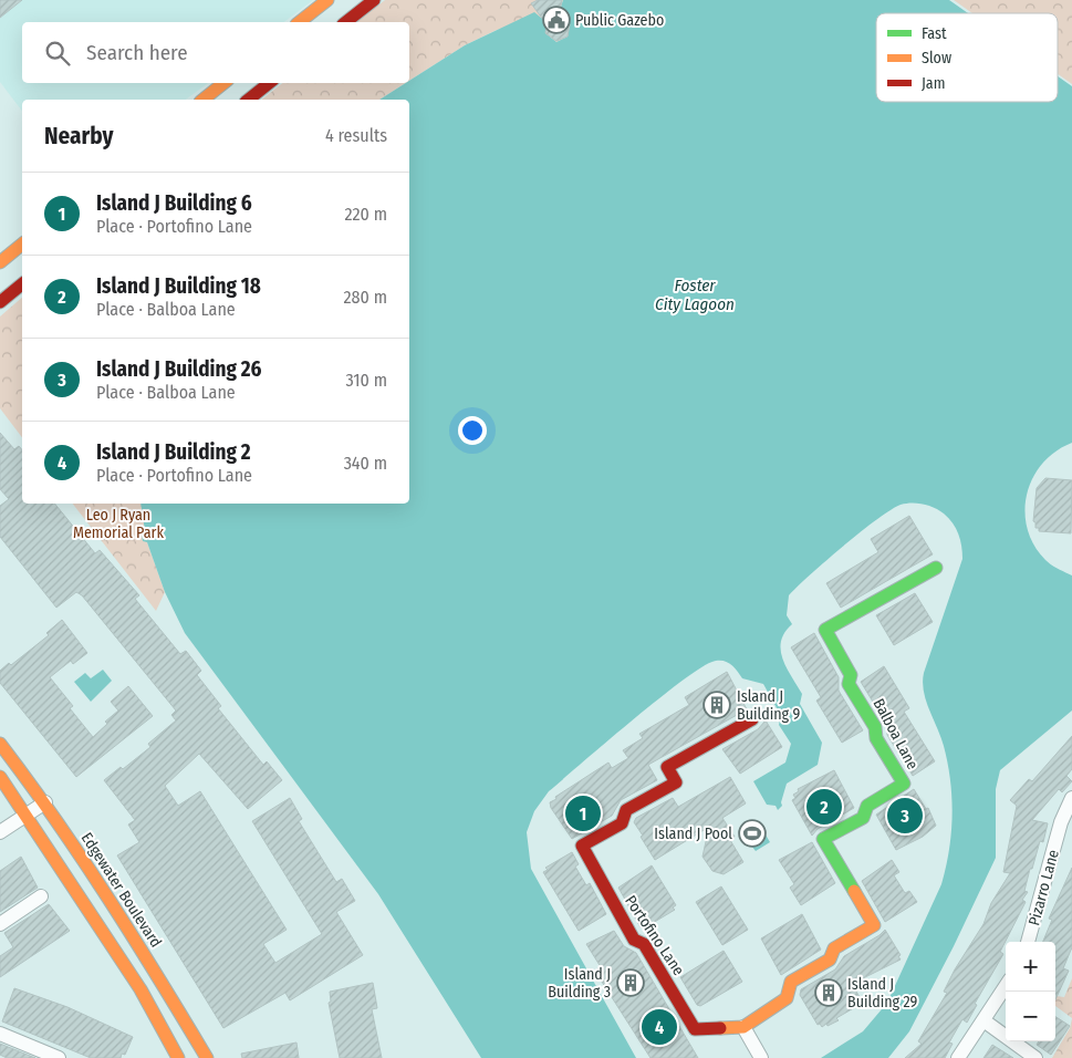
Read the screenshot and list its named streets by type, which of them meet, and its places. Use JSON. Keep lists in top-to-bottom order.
{
  "streets": {
    "street": [
      "Balboa Lane",
      "Pizarro Lane",
      "Edgewater Boulevard",
      "Portofino Lane"
    ]
  },
  "crossings": [
    ["Balboa Lane", "Portofino Lane"]
  ],
  "water": ["Foster City Lagoon"],
  "parks": ["Leo J Ryan Memorial Park"],
  "places": {
    "public building": ["Public Gazebo"],
    "building": ["Island J Building 9", "Island J Building 3", "Island J Building 29"],
    "sports": ["Island J Pool"]
  },
  "legend": ["Fast", "Slow", "Jam"],
  "page": {
    "search": "Search here",
    "heading": ["Nearby", "4 results"],
    "list": [
      {
        "mark": "1",
        "name": "Island J Building 6",
        "note": "Place · Portofino Lane",
        "value": "220 m"
      },
      {
        "mark": "2",
        "name": "Island J Building 18",
        "note": "Place · Balboa Lane",
        "value": "280 m"
      },
      {
        "mark": "3",
        "name": "Island J Building 26",
        "note": "Place · Balboa Lane",
        "value": "310 m"
      },
      {
        "mark": "4",
        "name": "Island J Building 2",
        "note": "Place · Portofino Lane",
        "value": "340 m"
      }
    ],
    "pins": [
      "2",
      "1",
      "3",
      "4"
    ],
    "map_buttons": ["+", "−"]
  }
}
